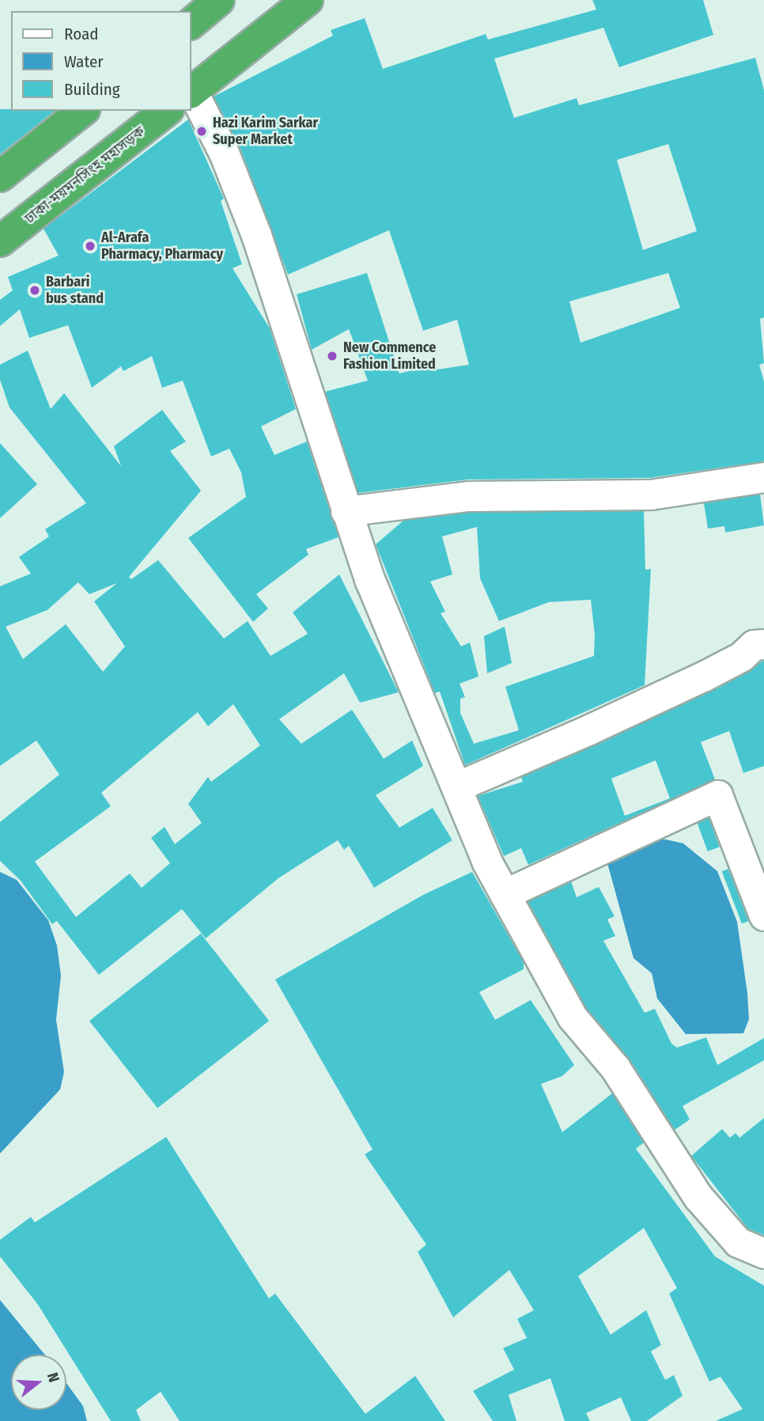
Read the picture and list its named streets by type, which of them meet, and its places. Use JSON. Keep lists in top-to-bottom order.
{
  "streets": {
    "highway": ["ঢাকা-ময়মনসিংহ মহাসড়ক"]
  },
  "places": [
    "Hazi Karim Sarkar Super Market",
    "Al-Arafa Pharmacy, Pharmacy",
    "Barbari bus stand",
    "New Commence Fashion Limited"
  ],
  "legend": ["Road", "Water", "Building"],
  "north": "right"
}
